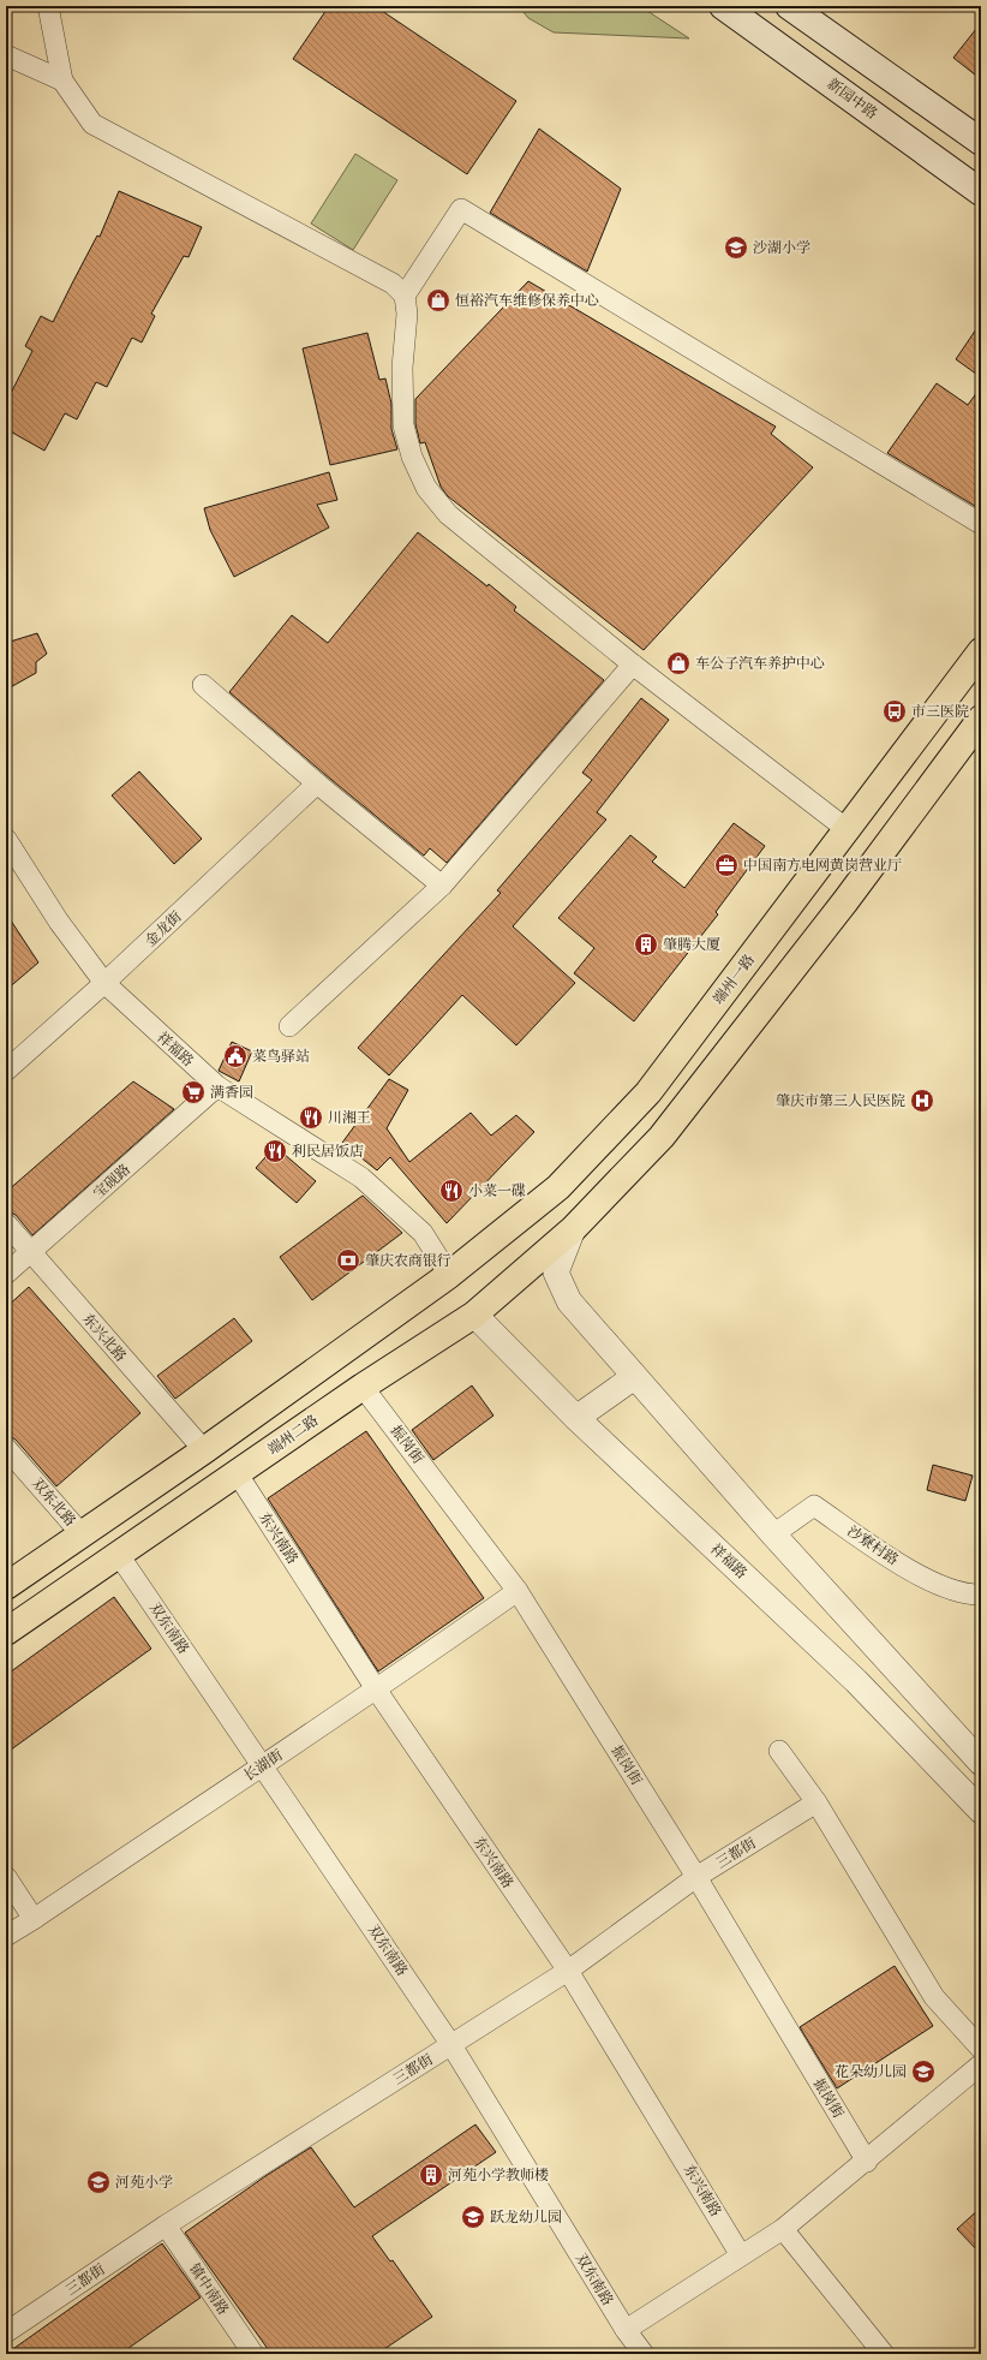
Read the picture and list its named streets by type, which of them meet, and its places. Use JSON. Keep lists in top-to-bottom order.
{
  "streets": {
    "main road": ["新园中路", "端州一路", "端州二路"],
    "street": [
      "金龙街",
      "祥福路",
      "宝砚路",
      "东兴北路",
      "振岗街",
      "双东北路",
      "东兴南路",
      "沙寮村路",
      "双东南路",
      "长湖街",
      "三都街",
      "镇中南路"
    ]
  },
  "crossings": [
    ["金龙街", "祥福路"],
    ["端州一路", "祥福路"],
    ["祥福路", "宝砚路"],
    ["祥福路", "端州二路"],
    ["宝砚路", "东兴北路"],
    ["端州二路", "振岗街"],
    ["端州二路", "东兴南路"],
    ["端州二路", "双东南路"],
    ["振岗街", "长湖街"],
    ["振岗街", "三都街"],
    ["东兴南路", "长湖街"],
    ["东兴南路", "三都街"],
    ["双东南路", "长湖街"],
    ["双东南路", "三都街"],
    ["三都街", "镇中南路"]
  ],
  "places": {
    "school or university": [
      "沙湖小学",
      "花朵幼儿园",
      "河苑小学",
      "跃龙幼儿园"
    ],
    "shop": ["恒裕汽车维修保养中心", "车公子汽车养护中心"],
    "bus stop": ["市三医院"],
    "office": ["中国南方电网黄岗营业厅"],
    "building": ["肇腾大厦", "河苑小学教师楼"],
    "public building": ["菜鸟驿站"],
    "supermarket": ["满香园"],
    "hospital": ["肇庆市第三人民医院"],
    "restaurant": ["川湘王", "利民居饭店", "小菜一碟"],
    "bank": ["肇庆农商银行"]
  }
}
